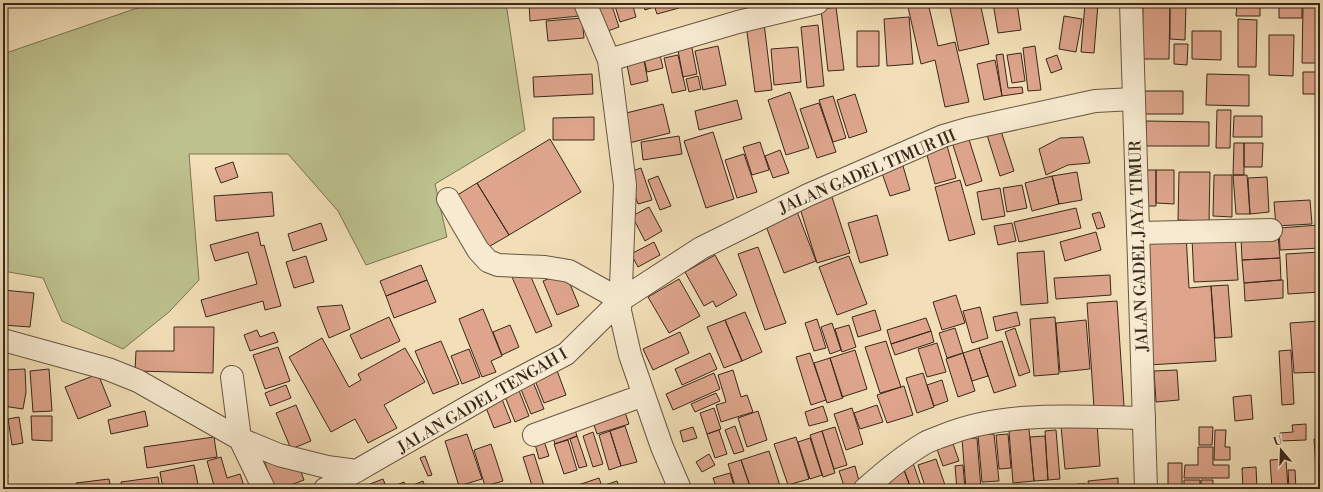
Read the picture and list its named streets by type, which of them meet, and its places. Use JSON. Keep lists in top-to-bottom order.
{
  "streets": {
    "street": ["JALAN GADEL TIMUR III", "JALAN GADEL JAYA TIMUR", "JALAN GADEL TENGAH I"]
  },
  "crossings": [
    ["JALAN GADEL TIMUR III", "JALAN GADEL JAYA TIMUR"],
    ["JALAN GADEL TIMUR III", "JALAN GADEL TENGAH I"]
  ],
  "north": "top"
}
